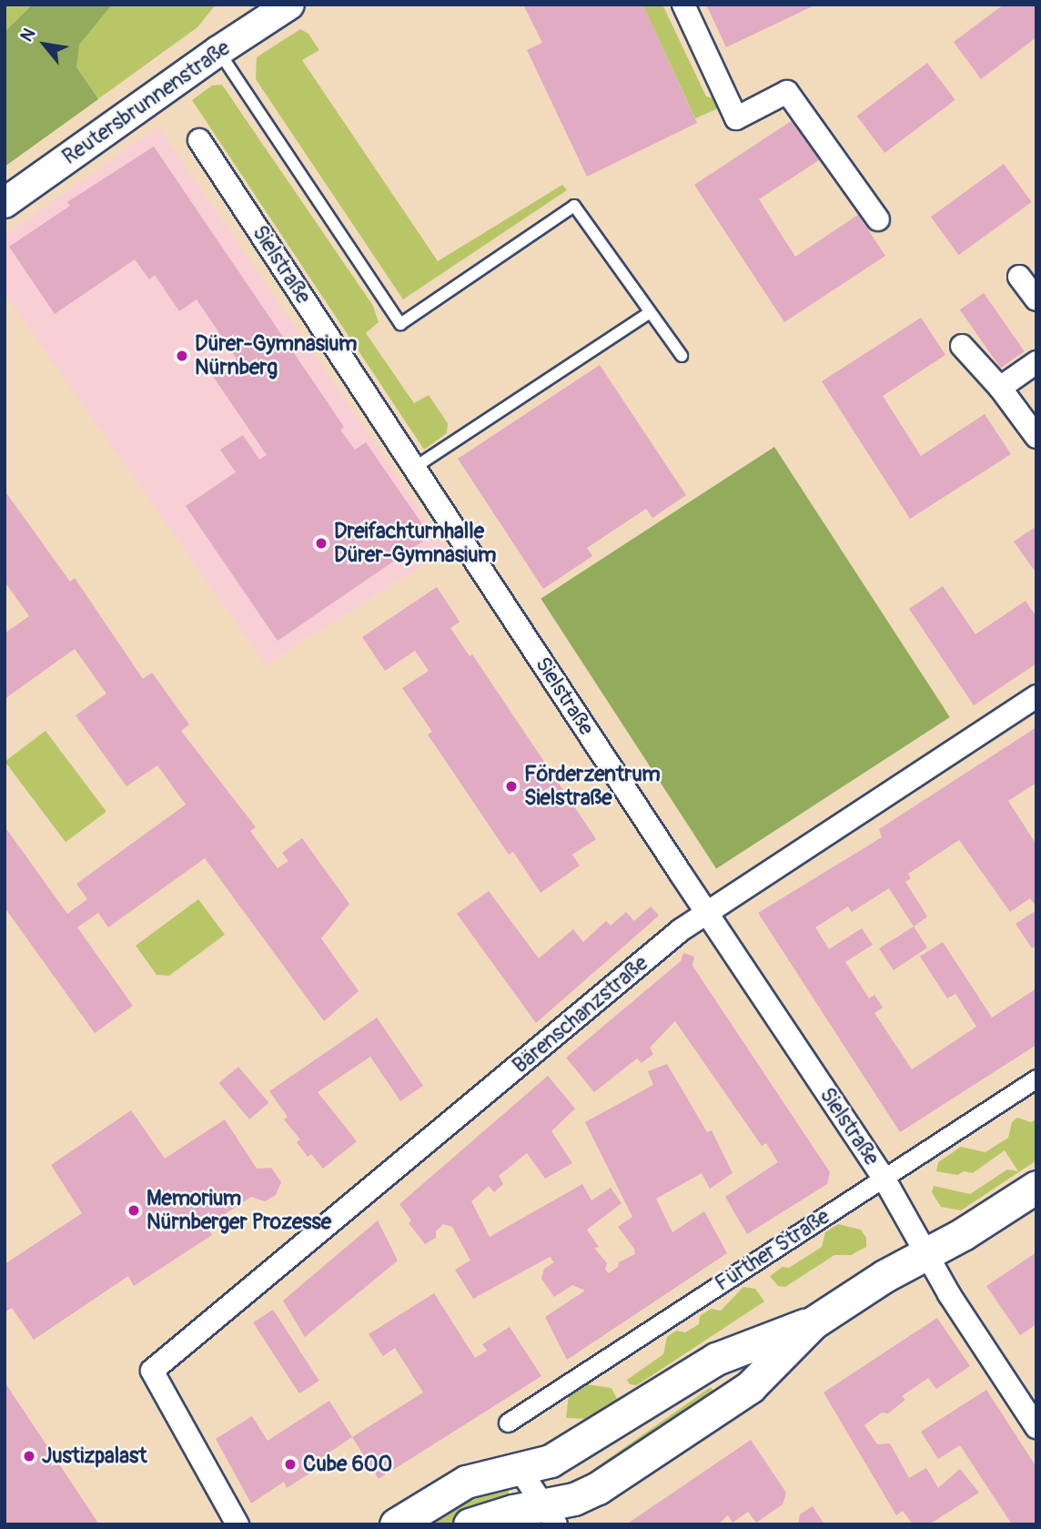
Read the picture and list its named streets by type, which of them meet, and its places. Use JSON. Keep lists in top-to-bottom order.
{
  "streets": {
    "street": [
      "Reutersbrunnenstraße",
      "Sielstraße",
      "Bärenschanzstraße",
      "Fürther Straße"
    ]
  },
  "crossings": [
    ["Sielstraße", "Bärenschanzstraße"],
    ["Sielstraße", "Fürther Straße"]
  ],
  "places": [
    "Dürer-Gymnasium Nürnberg",
    "Dreifachturnhalle Dürer-Gymnasium",
    "Förderzentrum Sielstraße",
    "Memorium Nürnberger Prozesse",
    "Justizpalast",
    "Cube 600"
  ],
  "north": "top left"
}
